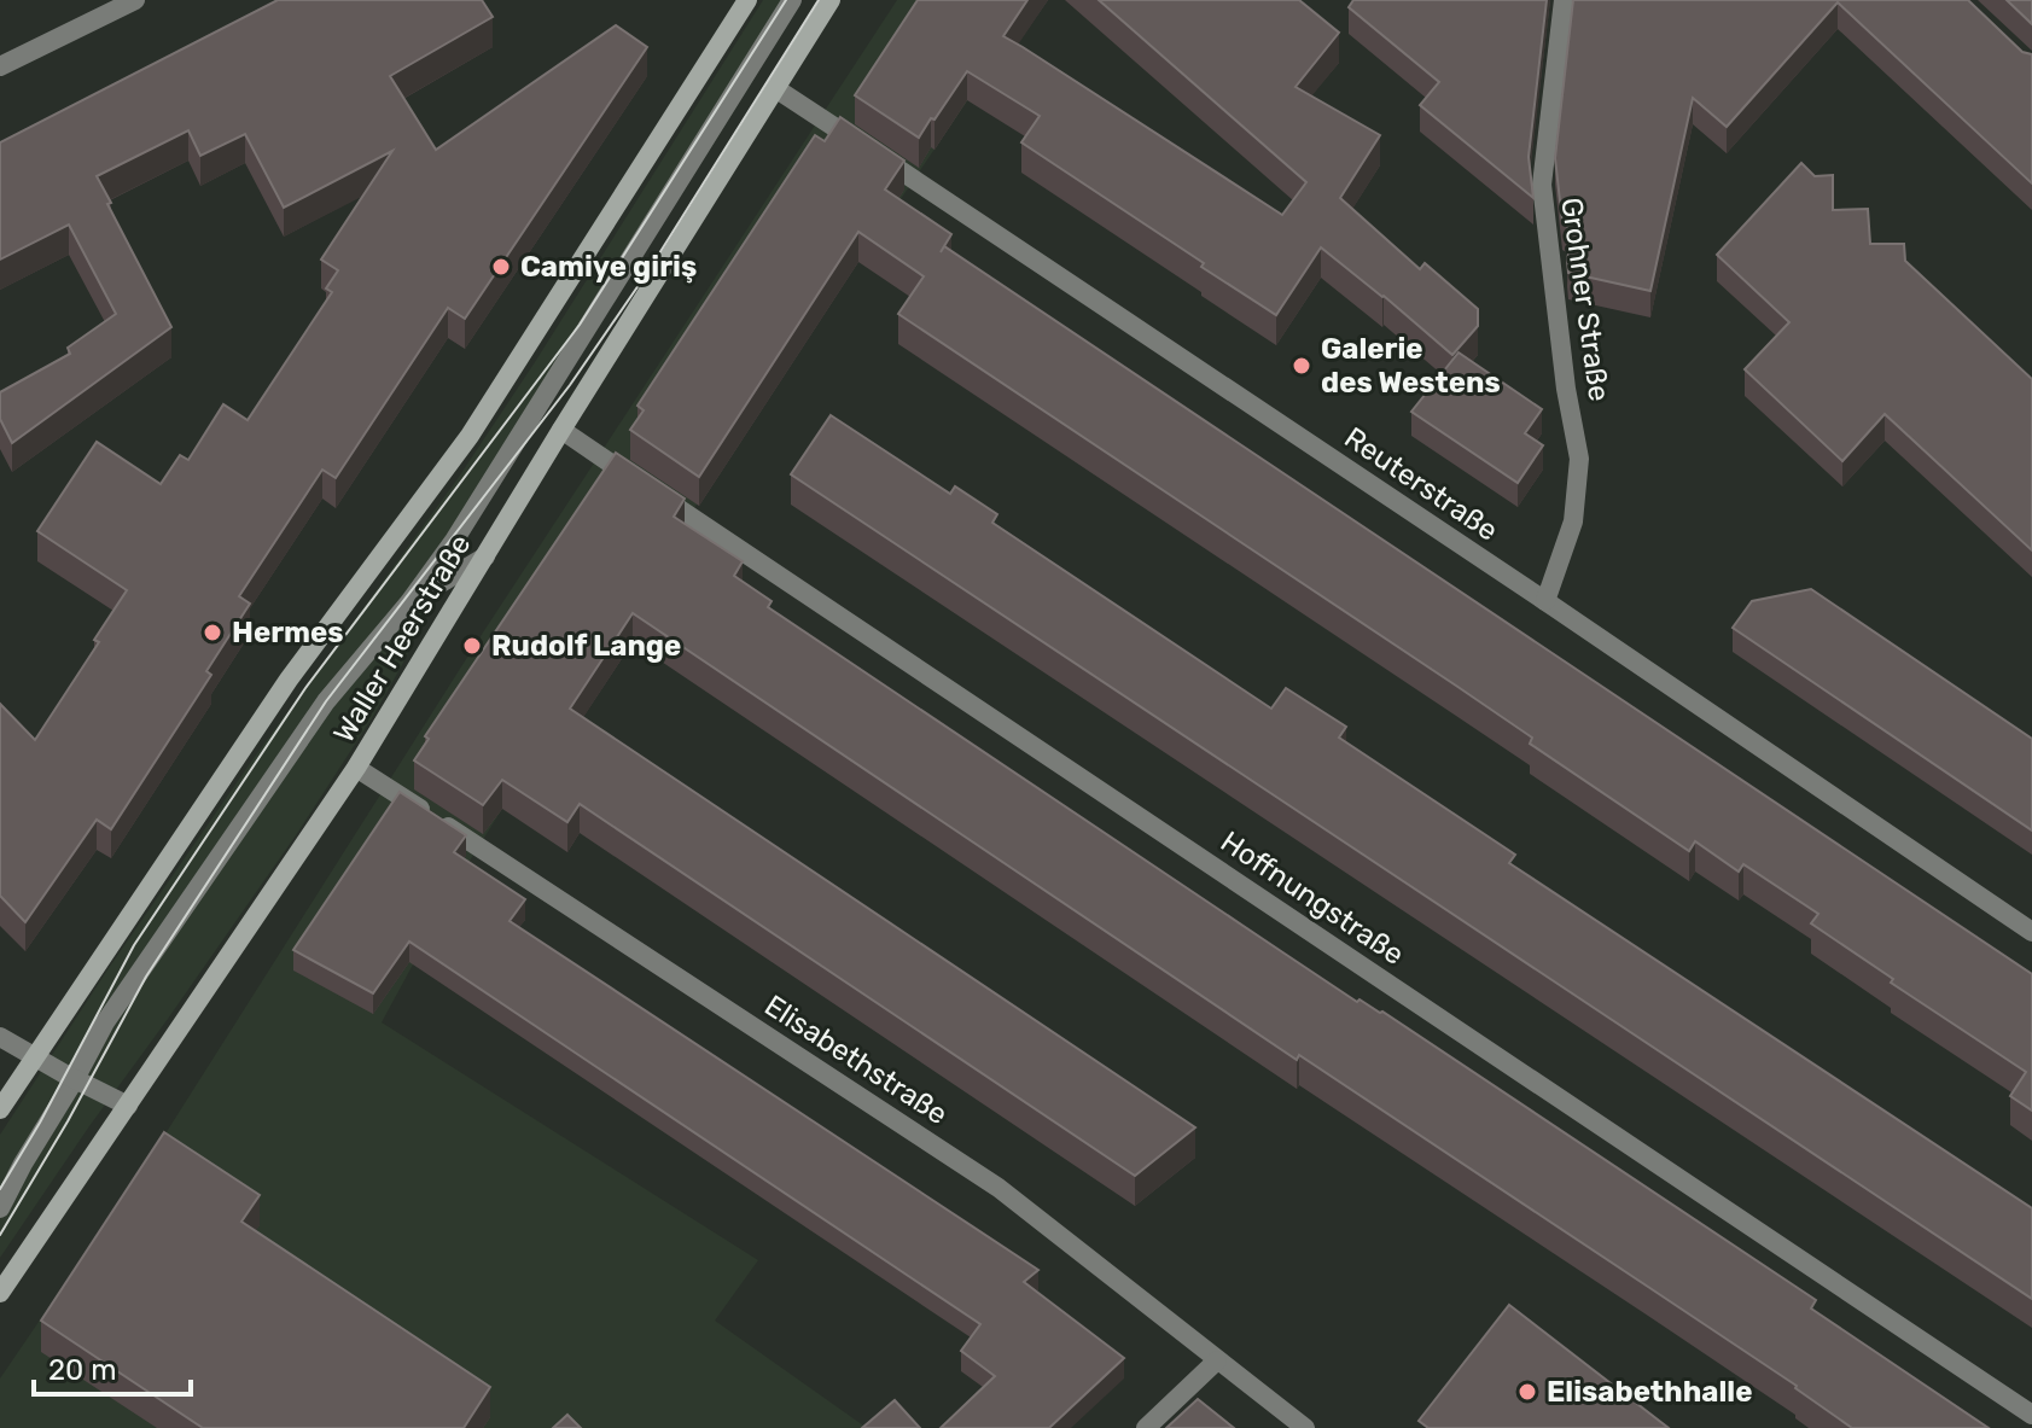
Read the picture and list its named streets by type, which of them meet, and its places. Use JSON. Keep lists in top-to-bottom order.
{
  "streets": {
    "main road": ["Waller Heerstraße"],
    "street": [
      "Grohner Straße",
      "Reuterstraße",
      "Hoffnungstraße",
      "Elisabethstraße"
    ]
  },
  "crossings": [
    ["Grohner Straße", "Reuterstraße"],
    ["Reuterstraße", "Waller Heerstraße"],
    ["Waller Heerstraße", "Hoffnungstraße"],
    ["Waller Heerstraße", "Elisabethstraße"]
  ],
  "places": [
    "Camiye giriş",
    "Galerie des Westens",
    "Hermes",
    "Rudolf Lange",
    "Elisabethhalle"
  ],
  "scale_bar": "20 m"
}
